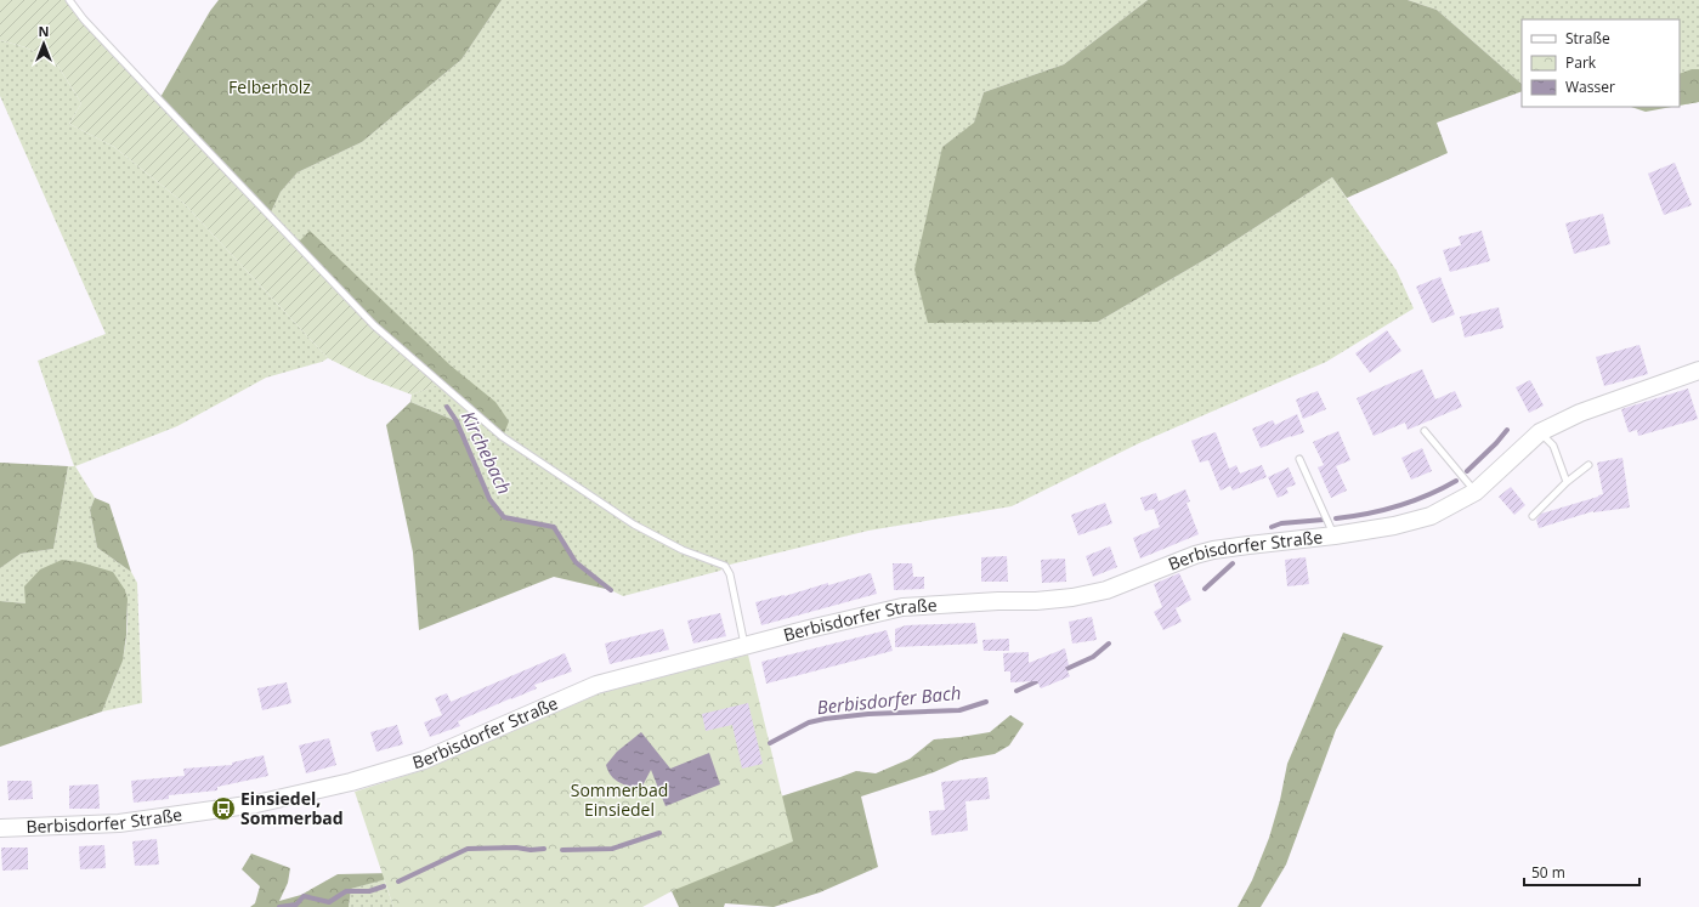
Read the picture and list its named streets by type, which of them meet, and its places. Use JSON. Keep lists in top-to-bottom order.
{
  "streets": {
    "street": ["Berbisdorfer Straße"]
  },
  "water": ["Kirchebach", "Berbisdorfer Bach"],
  "parks": ["Felberholz", "Sommerbad Einsiedel"],
  "places": {
    "bus stop": ["Einsiedel, Sommerbad"]
  },
  "legend": ["Straße", "Park", "Wasser"],
  "scale_bar": "50 m",
  "north": "top"
}
